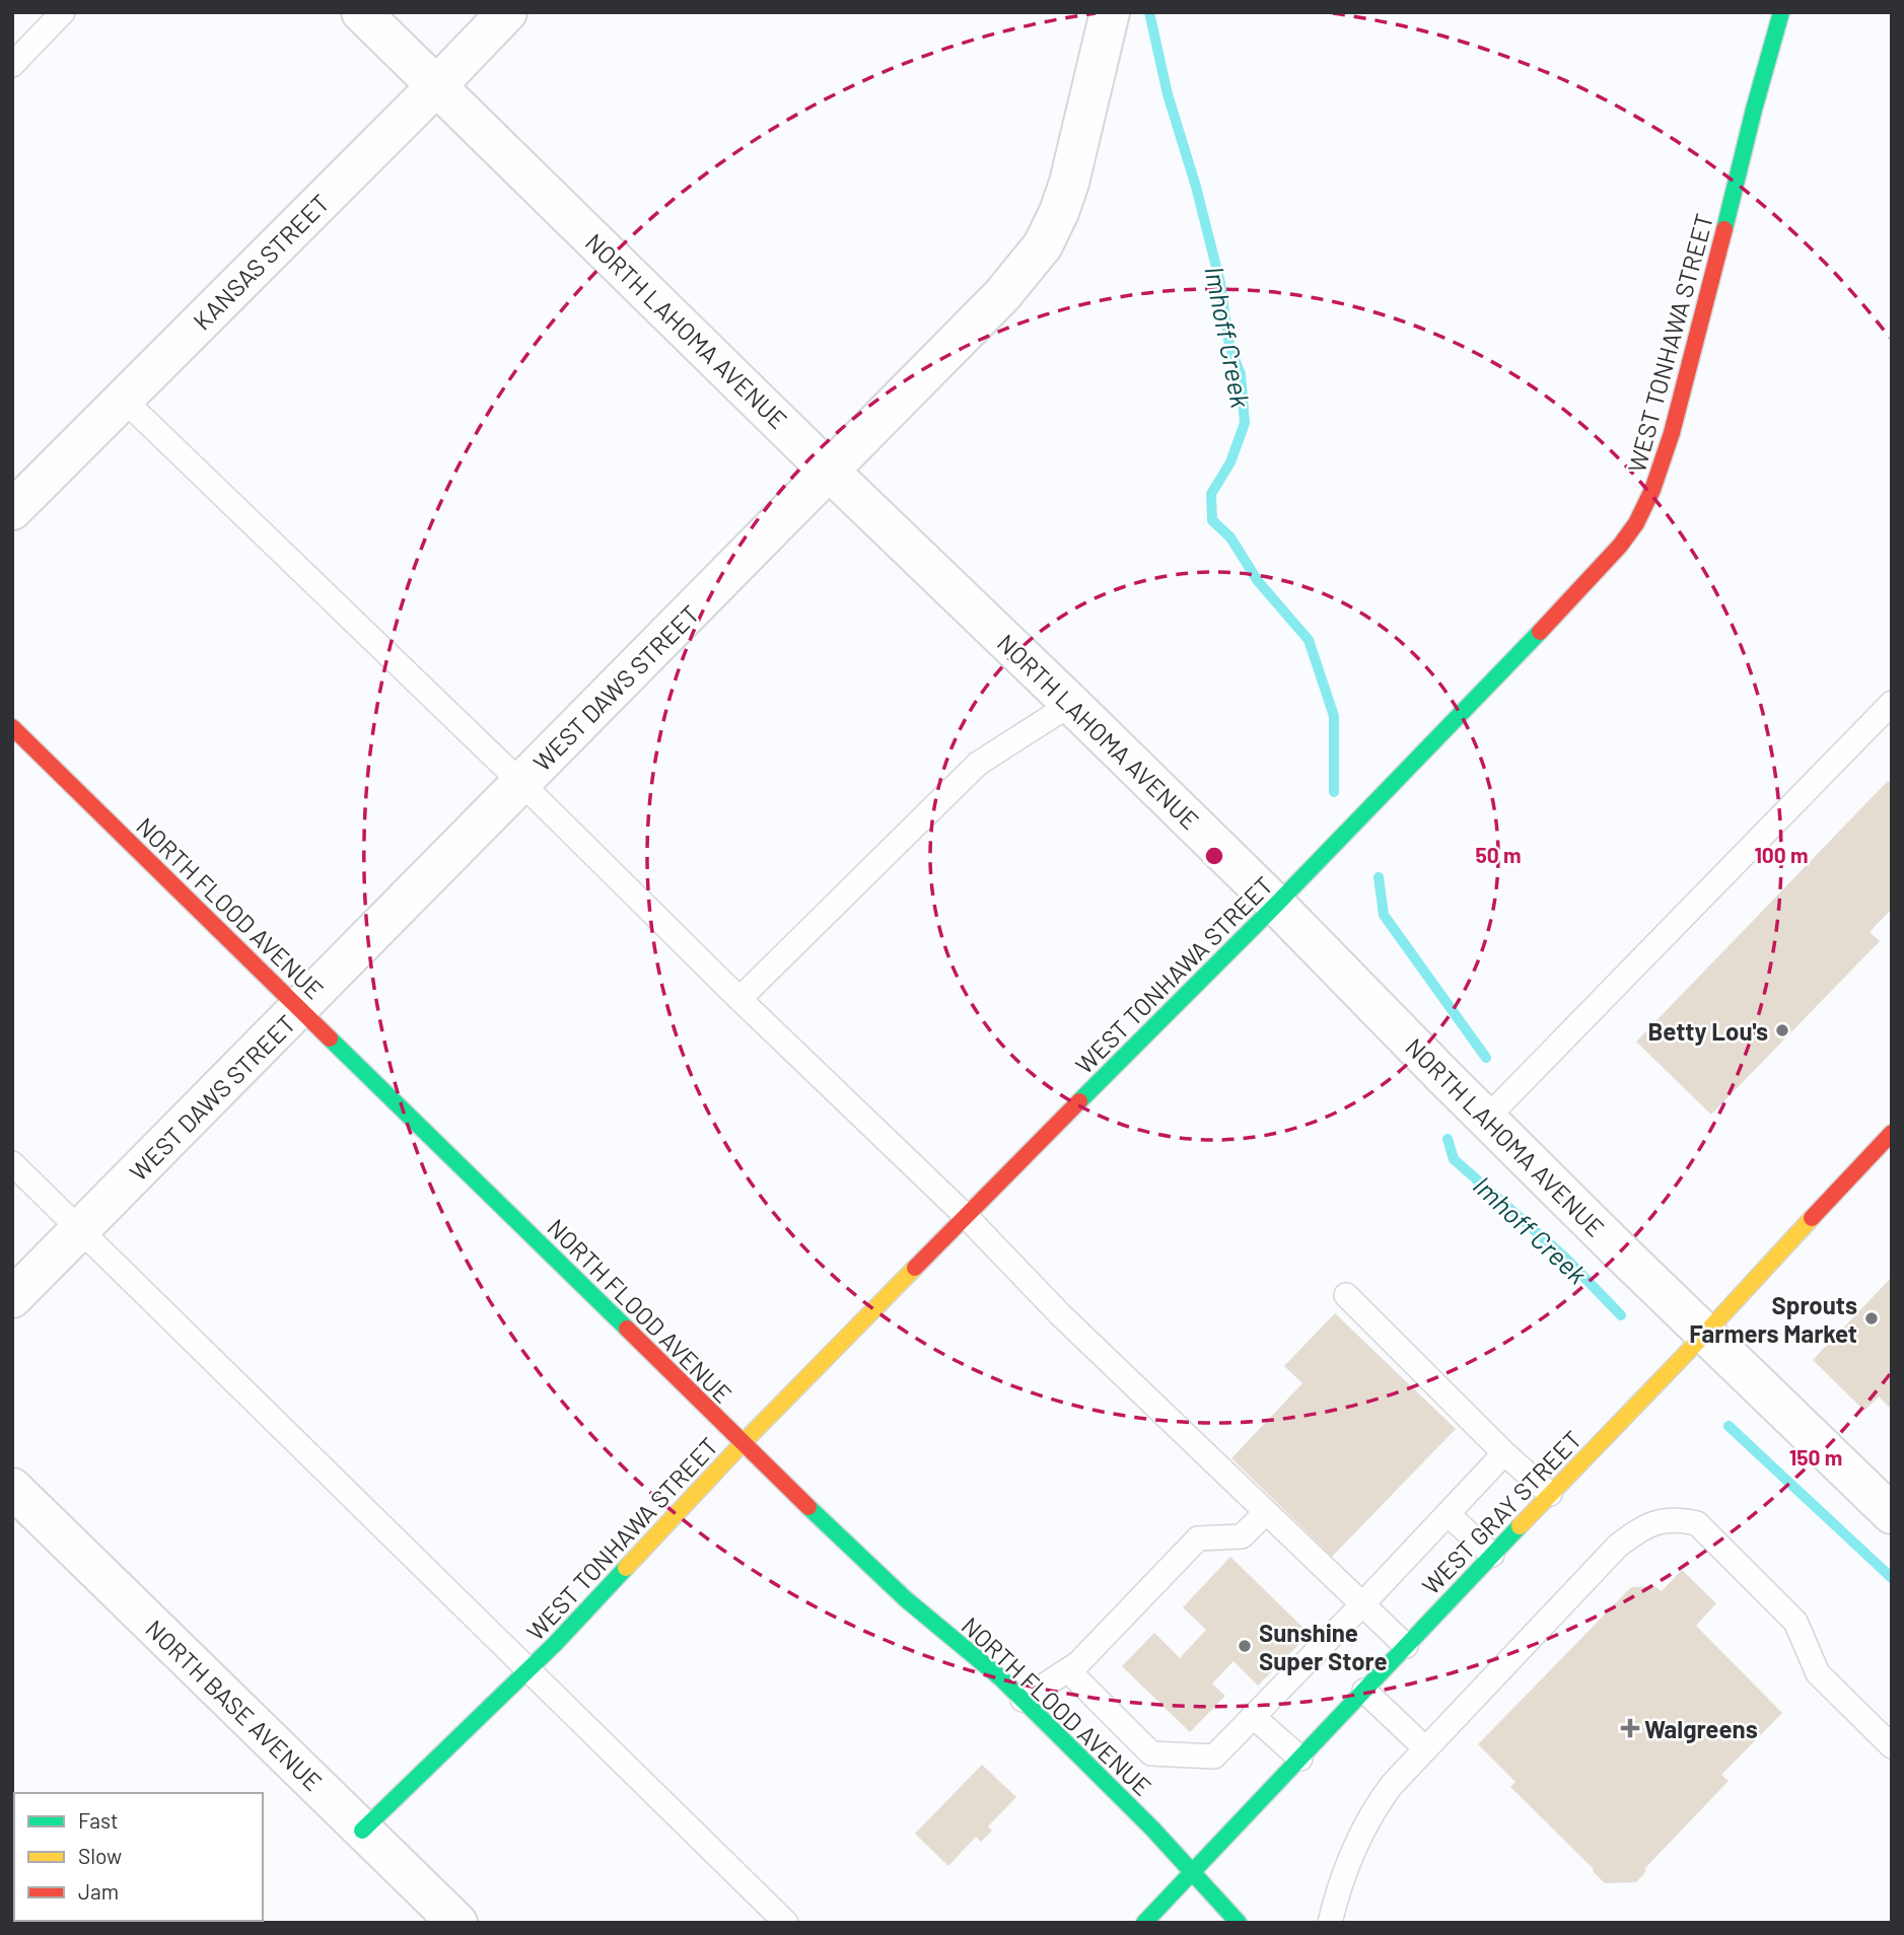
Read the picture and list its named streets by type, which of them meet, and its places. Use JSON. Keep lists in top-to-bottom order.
{
  "streets": {
    "street": [
      "KANSAS STREET",
      "NORTH LAHOMA AVENUE",
      "WEST TONHAWA STREET",
      "WEST DAWS STREET",
      "NORTH FLOOD AVENUE",
      "WEST GRAY STREET",
      "NORTH BASE AVENUE"
    ]
  },
  "crossings": [
    ["KANSAS STREET", "NORTH LAHOMA AVENUE"],
    ["NORTH LAHOMA AVENUE", "WEST TONHAWA STREET"],
    ["NORTH LAHOMA AVENUE", "WEST DAWS STREET"],
    ["NORTH LAHOMA AVENUE", "WEST GRAY STREET"],
    ["WEST TONHAWA STREET", "NORTH FLOOD AVENUE"],
    ["WEST TONHAWA STREET", "NORTH BASE AVENUE"],
    ["WEST DAWS STREET", "NORTH FLOOD AVENUE"],
    ["NORTH FLOOD AVENUE", "WEST GRAY STREET"]
  ],
  "water": ["Imhoff Creek"],
  "places": {
    "other": ["Betty Lou's", "Sprouts Farmers Market", "Sunshine Super Store"],
    "health": ["Walgreens"]
  },
  "legend": ["Fast", "Slow", "Jam"],
  "rings": ["50 m", "100 m", "150 m"]
}
